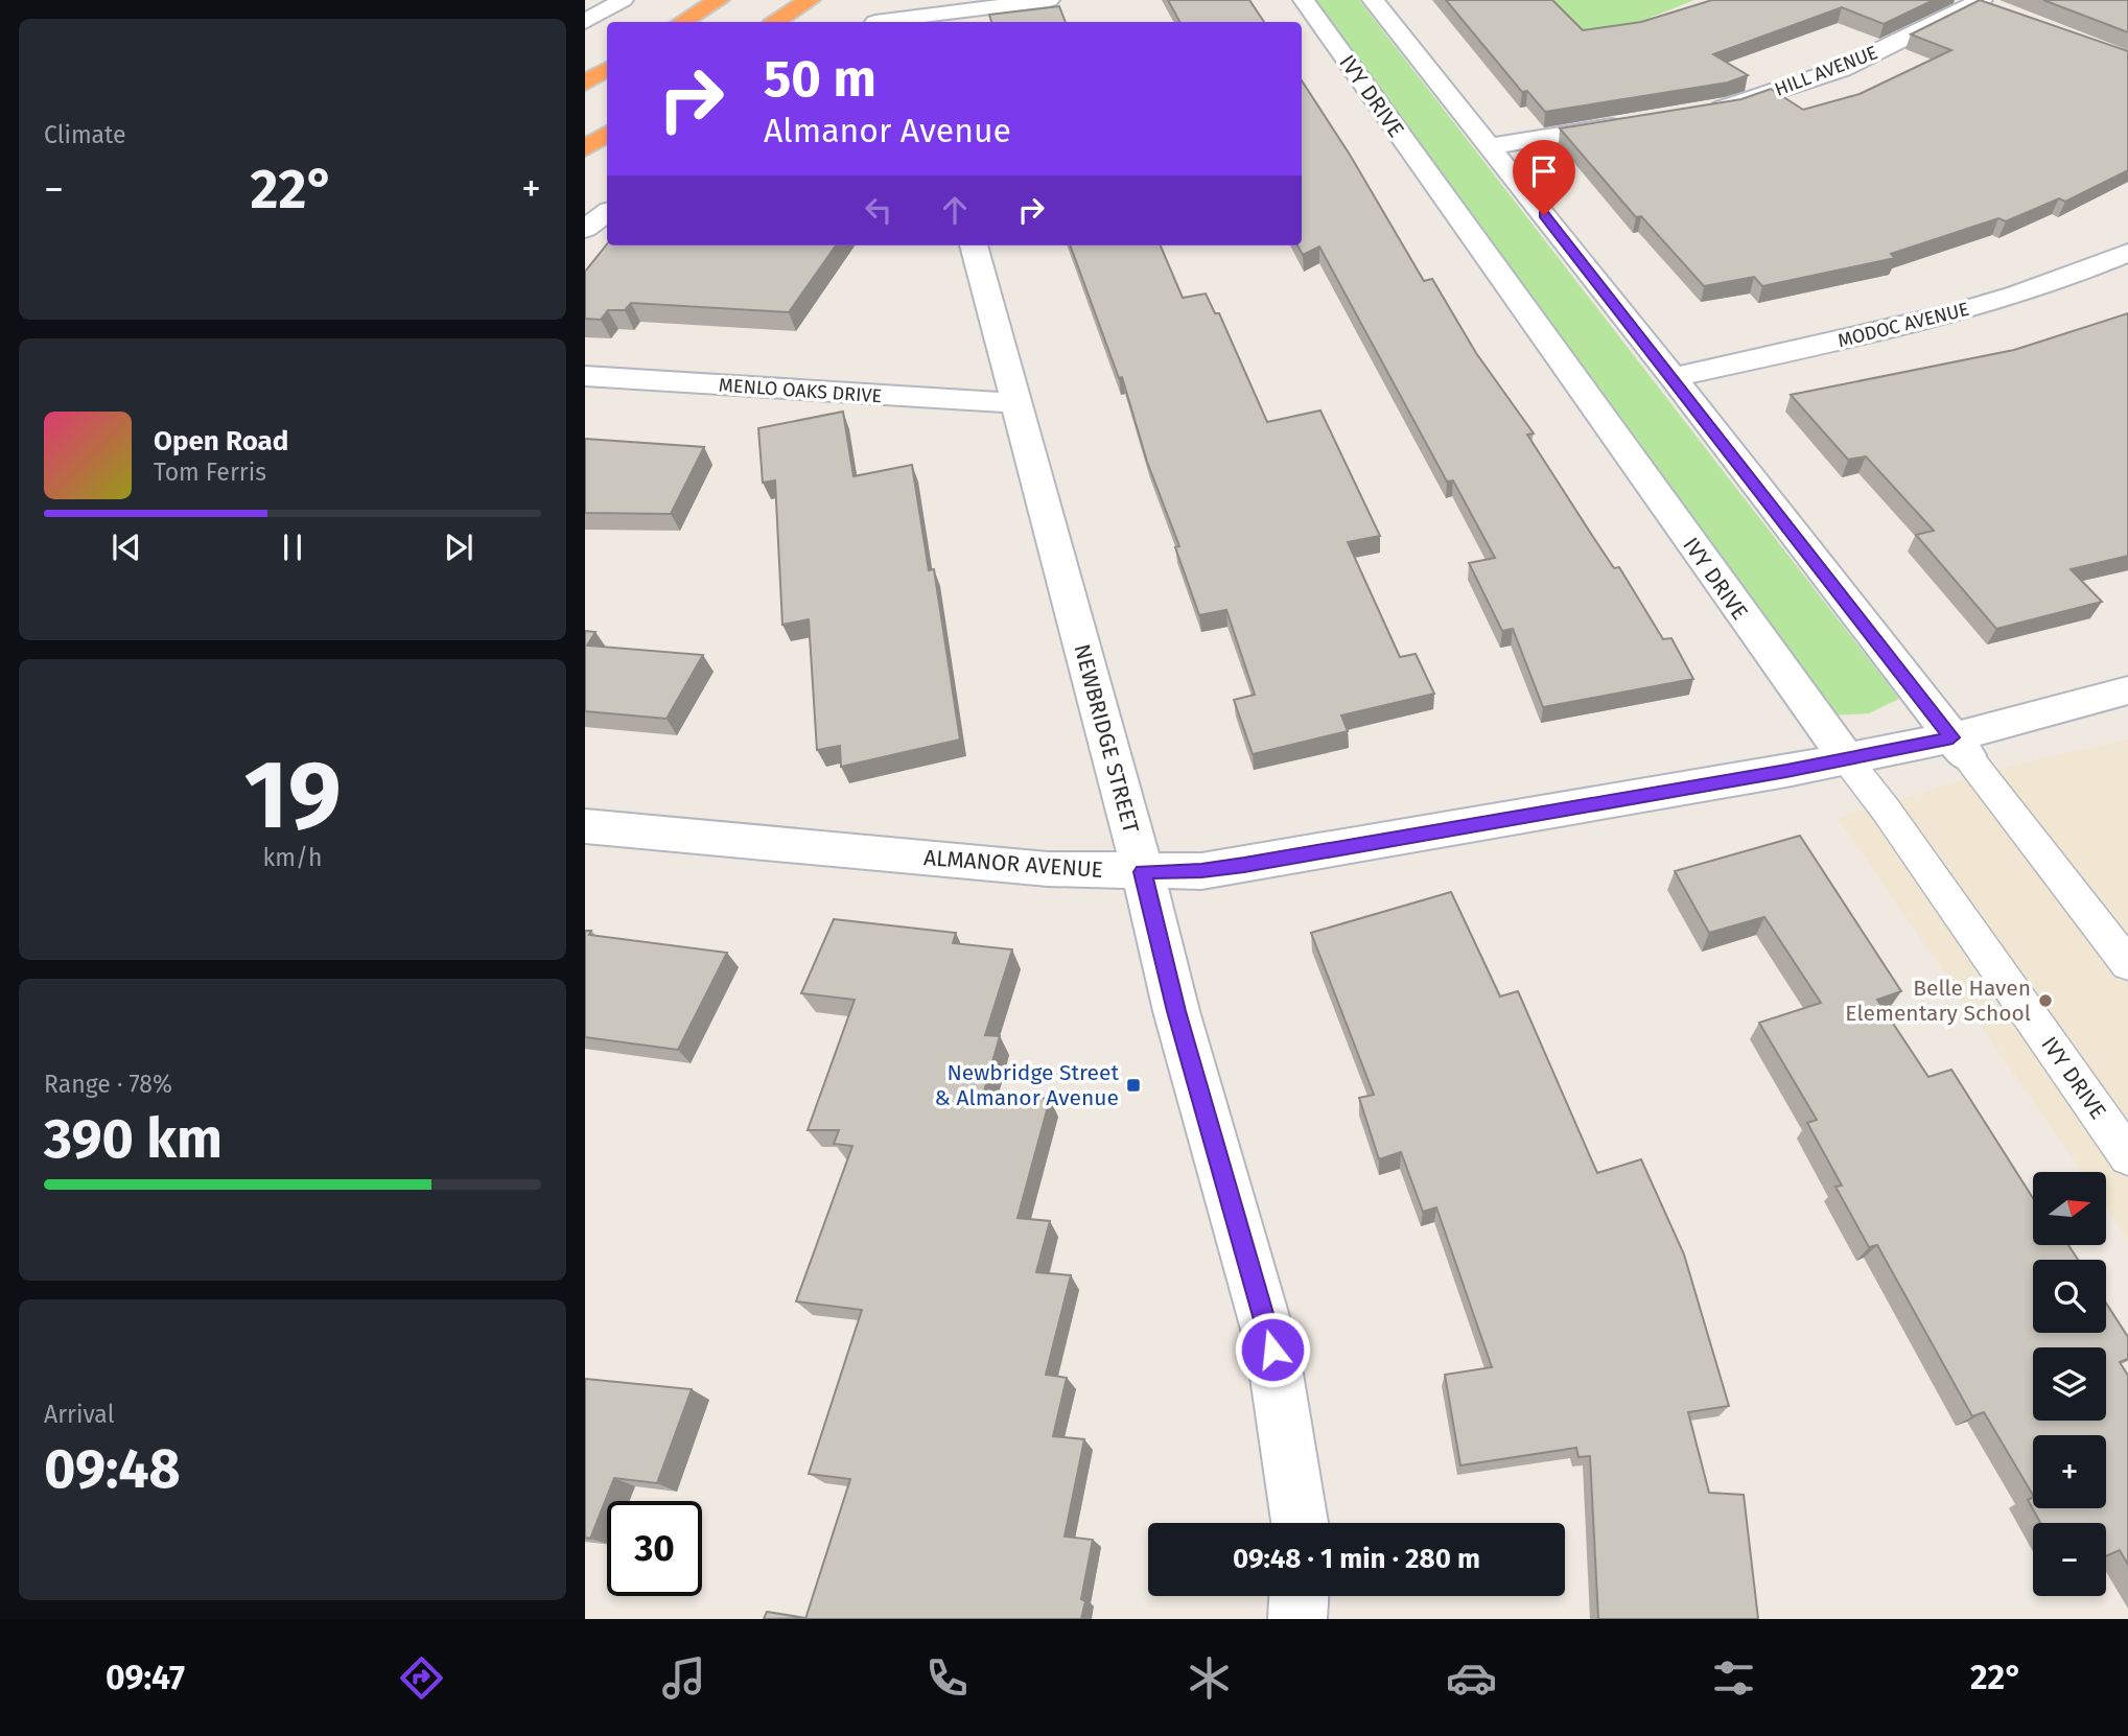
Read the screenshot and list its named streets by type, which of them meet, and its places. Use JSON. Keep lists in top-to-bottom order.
{
  "streets": {
    "street": [
      "HILL AVENUE",
      "IVY DRIVE",
      "MODOC AVENUE",
      "MENLO OAKS DRIVE",
      "NEWBRIDGE STREET",
      "ALMANOR AVENUE"
    ]
  },
  "crossings": [
    ["IVY DRIVE", "ALMANOR AVENUE"],
    ["MENLO OAKS DRIVE", "NEWBRIDGE STREET"],
    ["NEWBRIDGE STREET", "ALMANOR AVENUE"]
  ],
  "places": {
    "other": ["Belle Haven Elementary School"],
    "transit": ["Newbridge Street & Almanor Avenue"]
  },
  "north": "right",
  "page": {
    "tile": [
      "Climate",
      ["19", "km/h"],
      ["Range · 78%", "390 km"],
      ["Arrival", "09:48"]
    ],
    "turn": ["50 m", "Almanor Avenue"],
    "heat": ["−", "22°", "+"],
    "song": ["Open Road", "Tom Ferris"],
    "map_buttons": ["+", "−"],
    "limit": "30",
    "trip": "09:48 · 1 min · 280 m",
    "tabs": ["09:47", "22°"]
  }
}
